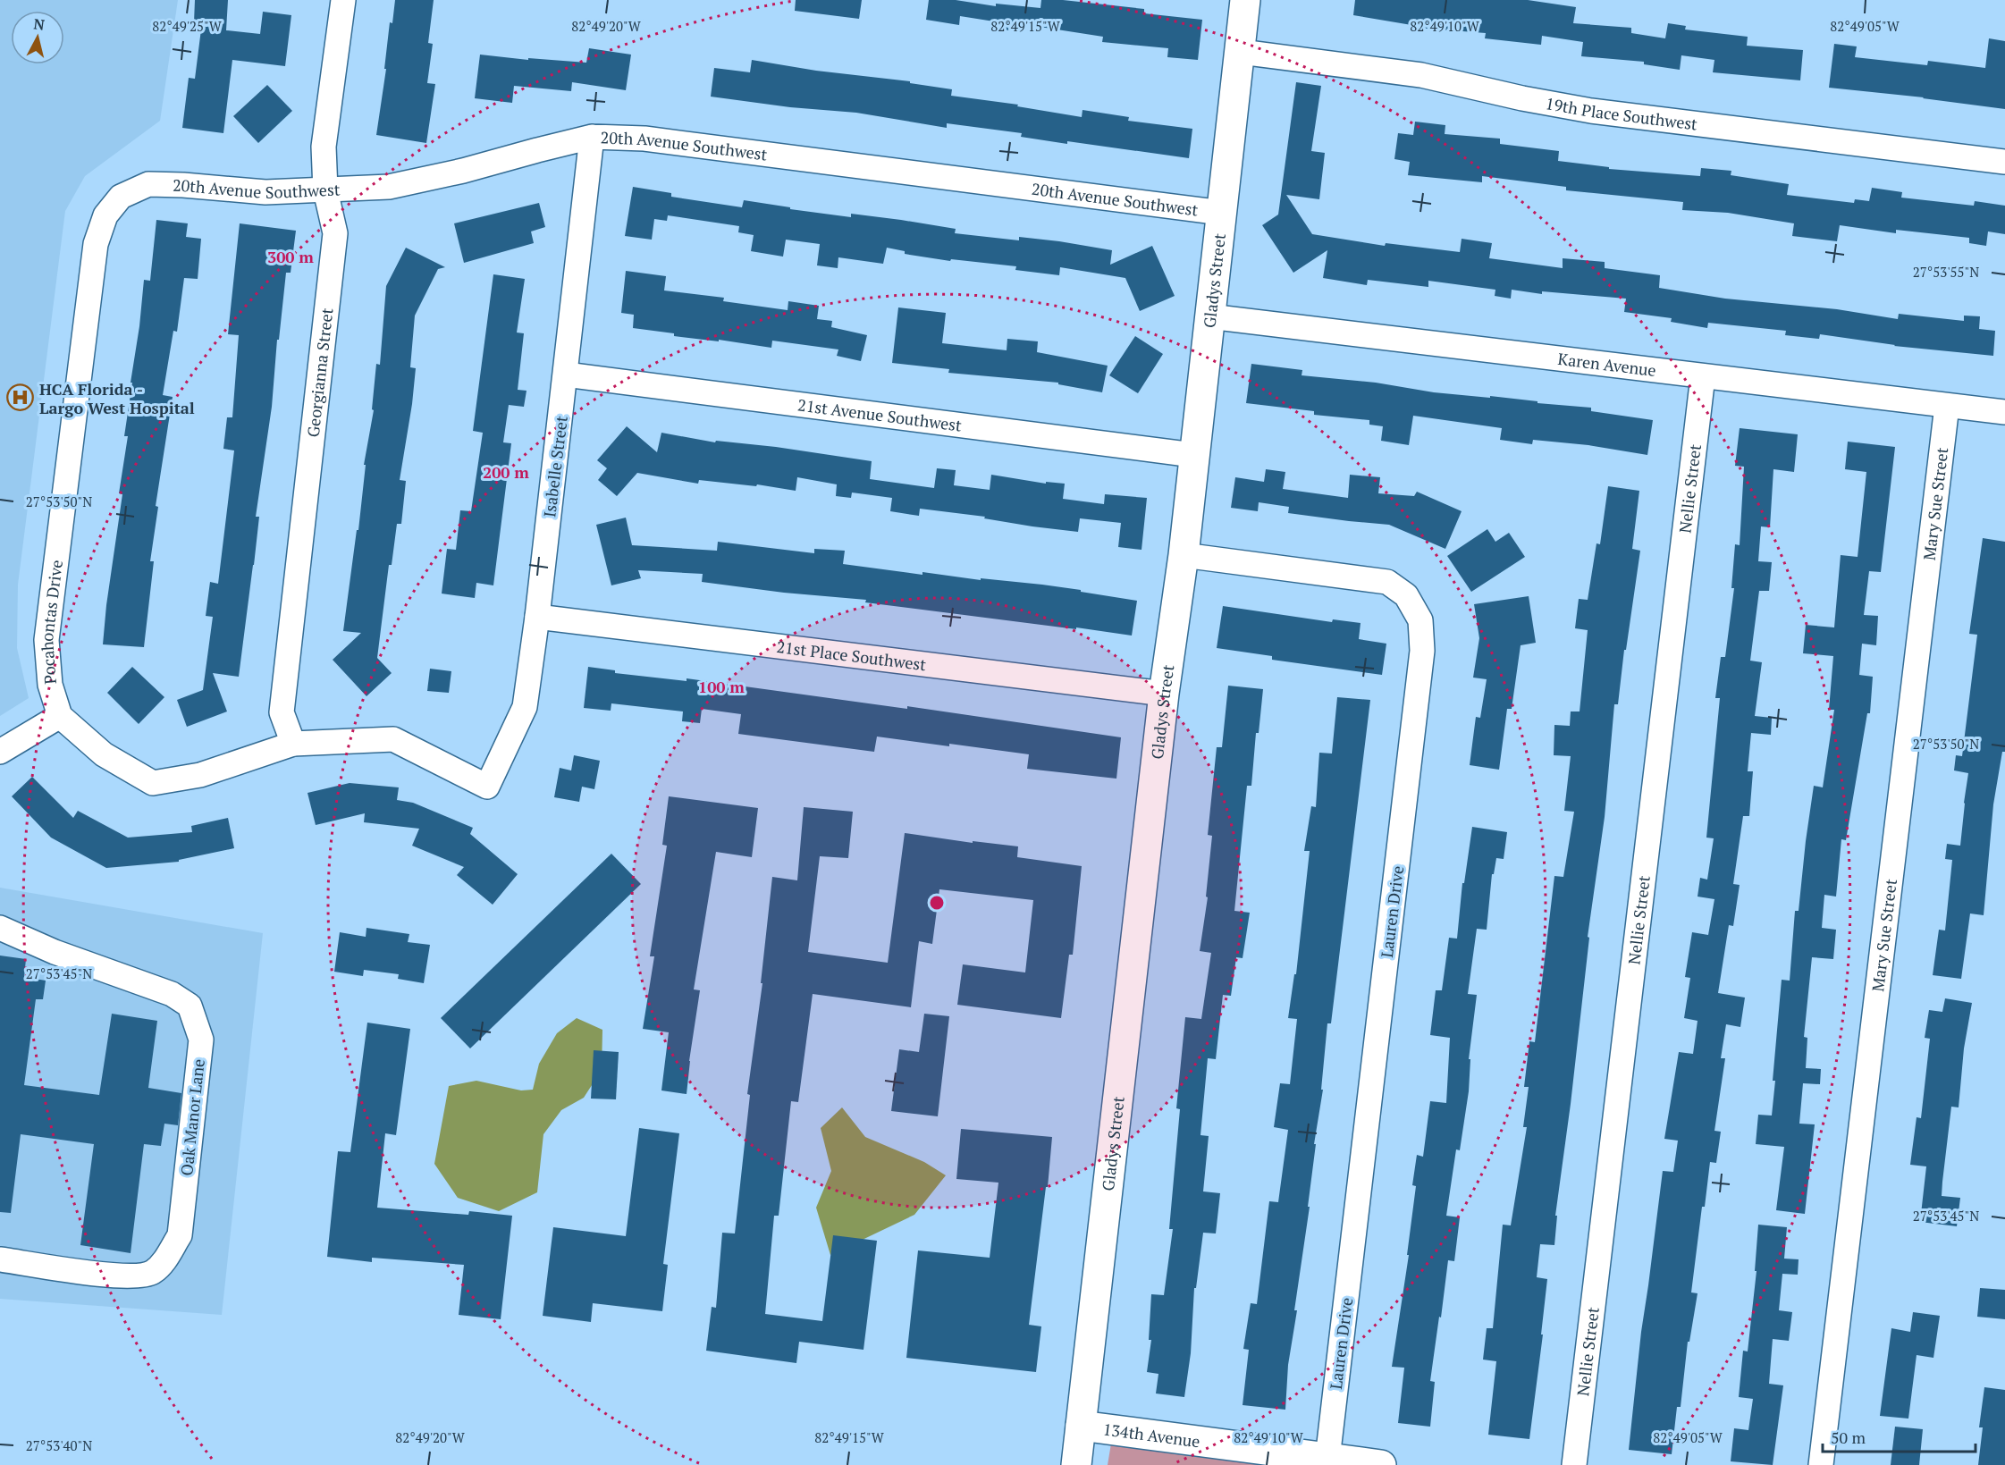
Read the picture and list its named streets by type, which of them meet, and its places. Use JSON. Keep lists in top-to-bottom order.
{
  "streets": {
    "street": [
      "19th Place Southwest",
      "20th Avenue Southwest",
      "Gladys Street",
      "Karen Avenue",
      "Georgianna Street",
      "21st Avenue Southwest",
      "Isabelle Street",
      "Nellie Street",
      "Mary Sue Street",
      "Pocahontas Drive",
      "21st Place Southwest",
      "Lauren Drive",
      "Oak Manor Lane",
      "134th Avenue"
    ]
  },
  "crossings": [
    ["19th Place Southwest", "Gladys Street"],
    ["20th Avenue Southwest", "Gladys Street"],
    ["20th Avenue Southwest", "Georgianna Street"],
    ["20th Avenue Southwest", "Isabelle Street"],
    ["20th Avenue Southwest", "Pocahontas Drive"],
    ["Gladys Street", "Karen Avenue"],
    ["Gladys Street", "21st Avenue Southwest"],
    ["Gladys Street", "21st Place Southwest"],
    ["Gladys Street", "Lauren Drive"],
    ["Gladys Street", "134th Avenue"],
    ["Karen Avenue", "Nellie Street"],
    ["Karen Avenue", "Mary Sue Street"],
    ["Georgianna Street", "Isabelle Street"],
    ["21st Avenue Southwest", "Isabelle Street"],
    ["Isabelle Street", "21st Place Southwest"],
    ["Lauren Drive", "134th Avenue"]
  ],
  "places": {
    "hospital": ["HCA Florida - Largo West Hospital"]
  },
  "scale_bar": "50 m",
  "north": "top",
  "coordinates": [
    "82°49'25\"W",
    "82°49'20\"W",
    "82°49'15\"W",
    "82°49'10\"W",
    "82°49'05\"W",
    "27°53'55\"N",
    "27°53'50\"N",
    "27°53'45\"N",
    "27°53'40\"N"
  ],
  "rings": ["300 m", "200 m", "100 m"]
}
